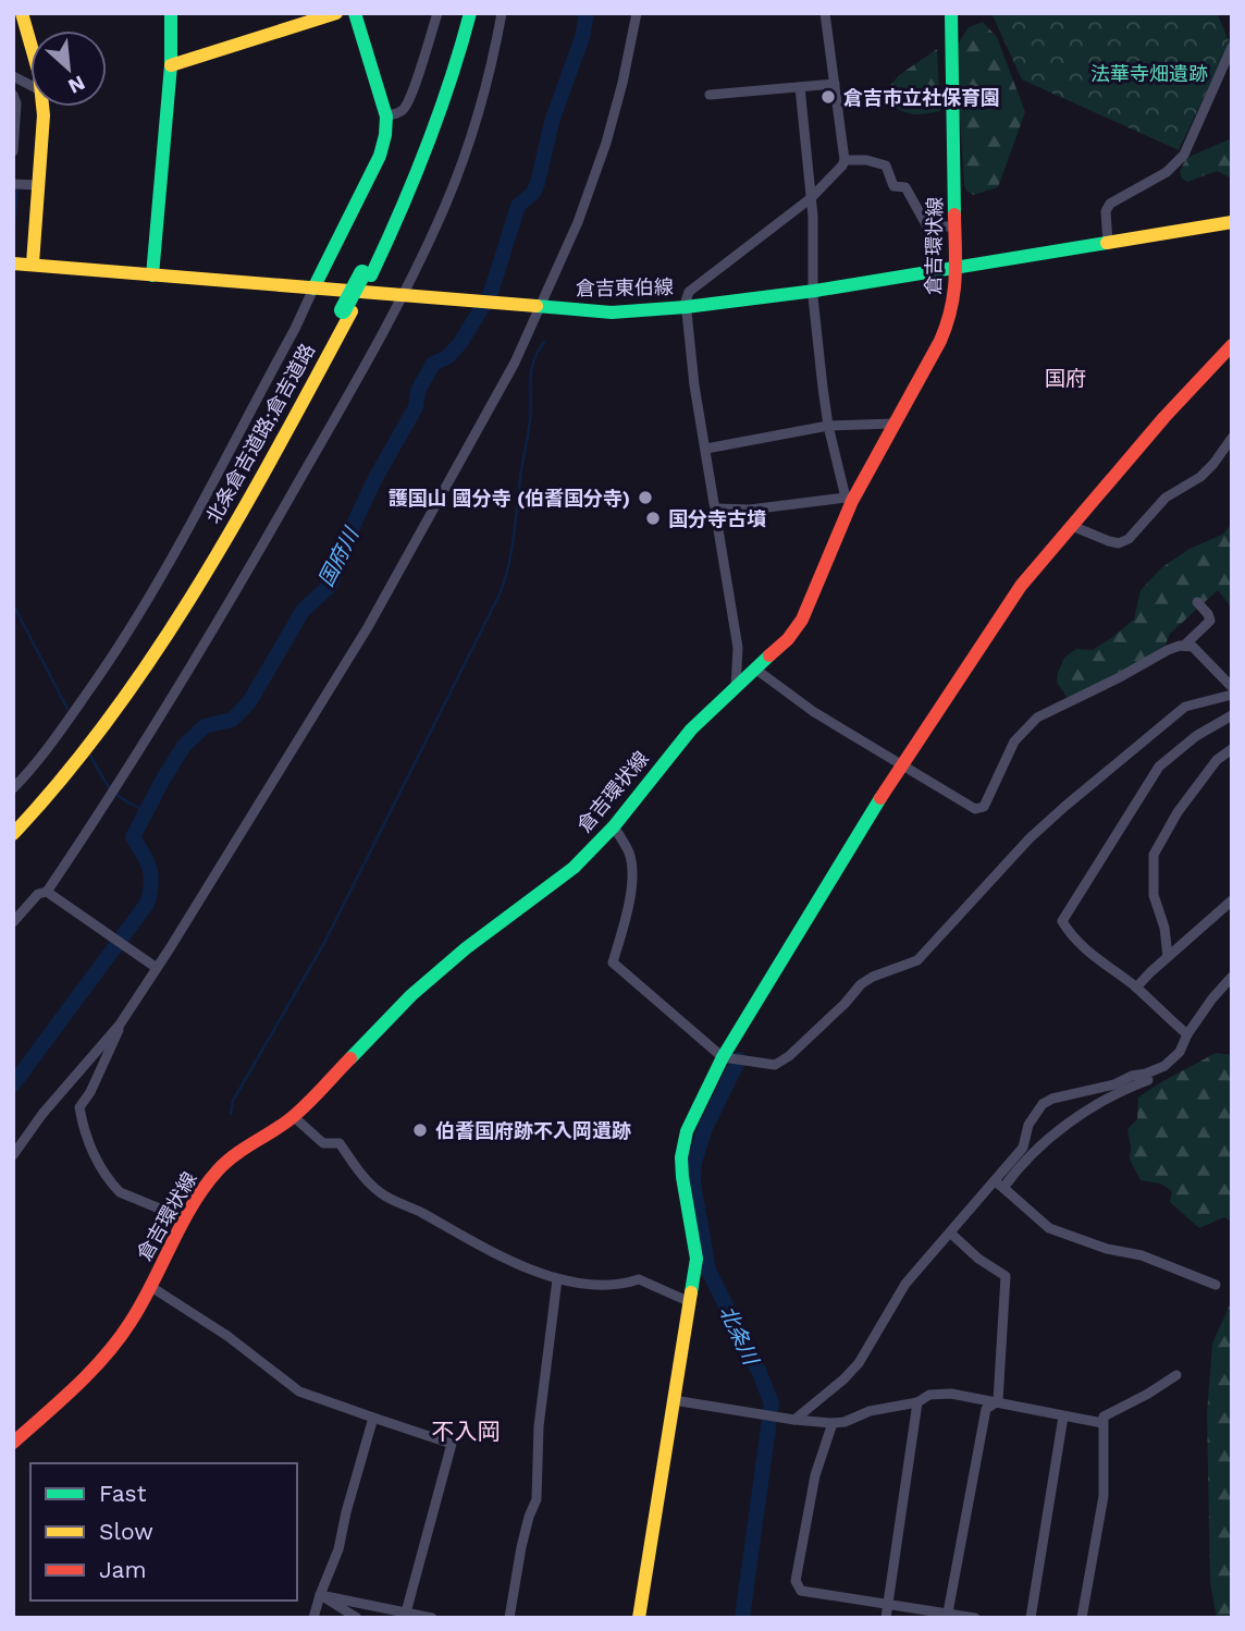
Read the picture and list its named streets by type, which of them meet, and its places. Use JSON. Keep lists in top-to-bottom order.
{
  "streets": {
    "main road": ["倉吉環状線", "倉吉東伯線", "北条倉吉道路;倉吉道路"]
  },
  "crossings": [
    ["倉吉環状線", "倉吉東伯線"]
  ],
  "districts": ["国府", "不入岡"],
  "water": ["国府川", "北条川"],
  "parks": ["法華寺畑遺跡"],
  "places": [
    "倉吉市立社保育園",
    "護国山 國分寺 (伯耆国分寺)",
    "国分寺古墳",
    "伯耆国府跡不入岡遺跡"
  ],
  "legend": ["Fast", "Slow", "Jam"],
  "north": "bottom right"
}
